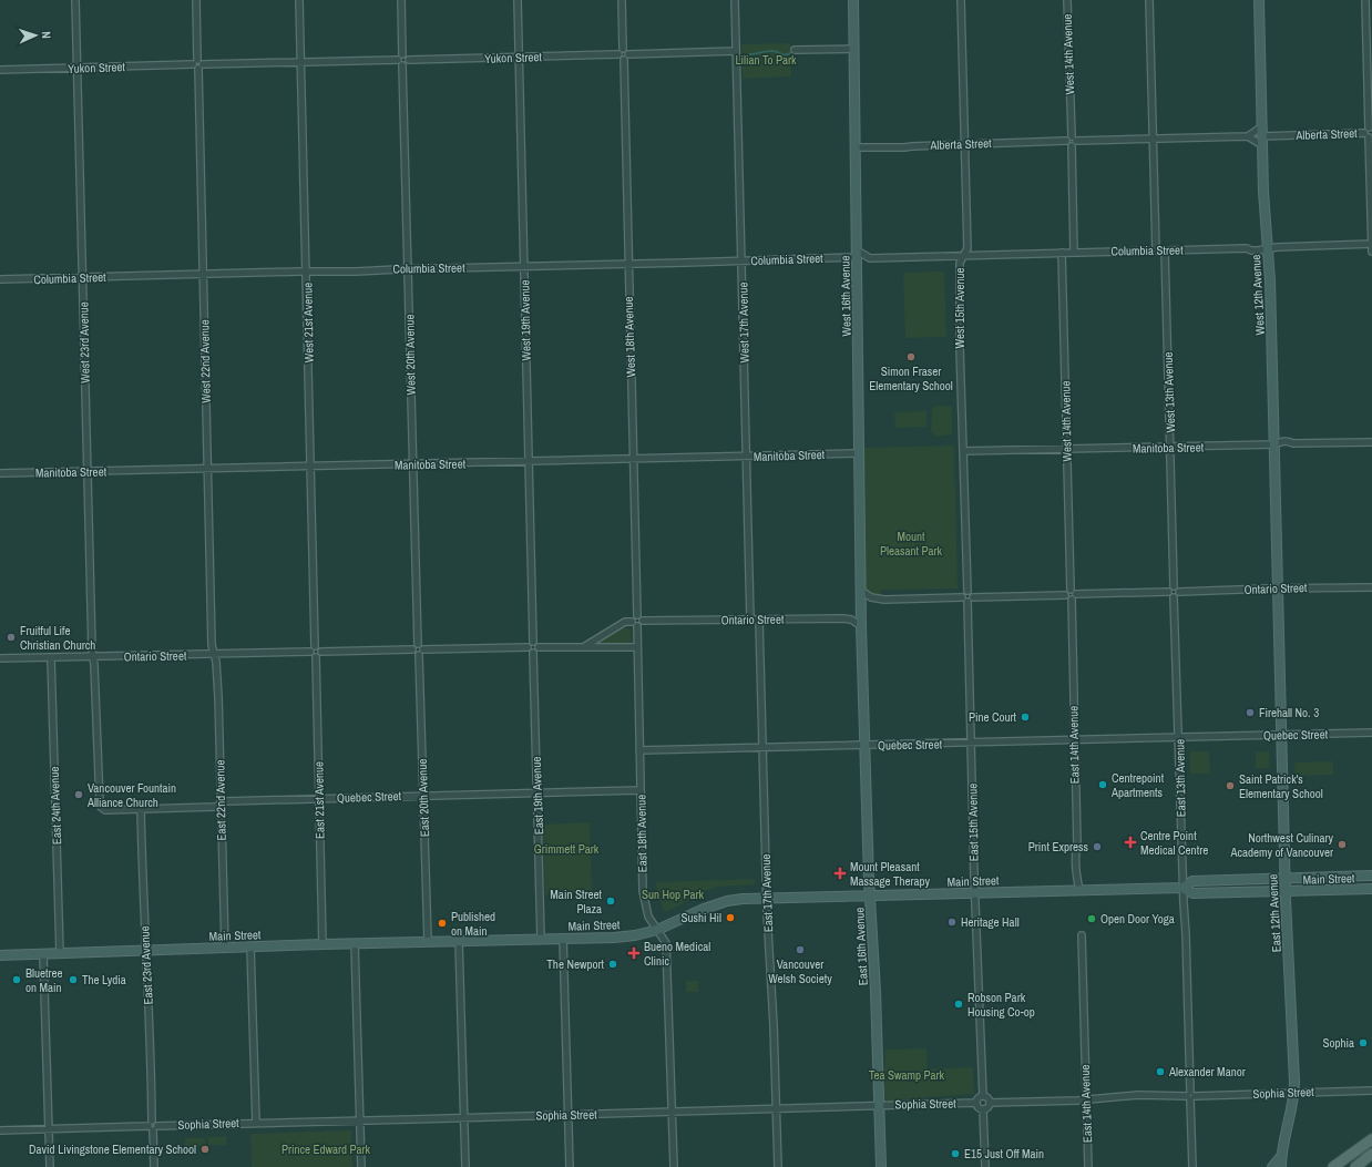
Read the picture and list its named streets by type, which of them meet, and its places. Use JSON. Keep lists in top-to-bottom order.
{
  "streets": {
    "street": [
      "West 14th Avenue",
      "Yukon Street",
      "Alberta Street",
      "Columbia Street",
      "West 12th Avenue",
      "West 16th Avenue",
      "West 15th Avenue",
      "West 19th Avenue",
      "West 21st Avenue",
      "West 17th Avenue",
      "West 18th Avenue",
      "West 23rd Avenue",
      "West 20th Avenue",
      "West 22nd Avenue",
      "West 13th Avenue",
      "Manitoba Street",
      "Ontario Street",
      "Quebec Street",
      "East 14th Avenue",
      "East 13th Avenue",
      "East 19th Avenue",
      "East 20th Avenue",
      "East 22nd Avenue",
      "East 21st Avenue",
      "East 24th Avenue",
      "East 15th Avenue",
      "East 18th Avenue",
      "Main Street",
      "East 17th Avenue",
      "East 12th Avenue",
      "East 16th Avenue",
      "East 23rd Avenue",
      "Sophia Street"
    ]
  },
  "crossings": [
    ["West 14th Avenue", "Alberta Street"],
    ["West 14th Avenue", "Columbia Street"],
    ["West 14th Avenue", "Manitoba Street"],
    ["West 14th Avenue", "East 14th Avenue"],
    ["Yukon Street", "West 19th Avenue"],
    ["Yukon Street", "West 21st Avenue"],
    ["Yukon Street", "West 18th Avenue"],
    ["Yukon Street", "West 23rd Avenue"],
    ["Yukon Street", "West 20th Avenue"],
    ["Yukon Street", "West 22nd Avenue"],
    ["Alberta Street", "West 12th Avenue"],
    ["Alberta Street", "West 16th Avenue"],
    ["Alberta Street", "West 15th Avenue"],
    ["Columbia Street", "West 12th Avenue"],
    ["Columbia Street", "West 16th Avenue"],
    ["Columbia Street", "West 15th Avenue"],
    ["Columbia Street", "West 19th Avenue"],
    ["Columbia Street", "West 21st Avenue"],
    ["Columbia Street", "West 17th Avenue"],
    ["Columbia Street", "West 18th Avenue"],
    ["Columbia Street", "West 23rd Avenue"],
    ["Columbia Street", "West 20th Avenue"],
    ["Columbia Street", "West 22nd Avenue"],
    ["Columbia Street", "West 13th Avenue"],
    ["West 12th Avenue", "Manitoba Street"],
    ["West 12th Avenue", "Ontario Street"],
    ["West 12th Avenue", "East 12th Avenue"],
    ["West 16th Avenue", "Manitoba Street"],
    ["West 16th Avenue", "East 16th Avenue"],
    ["West 15th Avenue", "Manitoba Street"],
    ["West 15th Avenue", "East 15th Avenue"],
    ["West 19th Avenue", "Manitoba Street"],
    ["West 19th Avenue", "East 19th Avenue"],
    ["West 21st Avenue", "Manitoba Street"],
    ["West 21st Avenue", "Ontario Street"],
    ["West 21st Avenue", "East 21st Avenue"],
    ["West 17th Avenue", "Manitoba Street"],
    ["West 17th Avenue", "Ontario Street"],
    ["West 18th Avenue", "Manitoba Street"],
    ["West 18th Avenue", "Ontario Street"],
    ["West 18th Avenue", "East 18th Avenue"],
    ["West 23rd Avenue", "Manitoba Street"],
    ["West 23rd Avenue", "Ontario Street"],
    ["West 23rd Avenue", "Quebec Street"],
    ["West 20th Avenue", "Manitoba Street"],
    ["West 20th Avenue", "East 20th Avenue"],
    ["West 22nd Avenue", "Manitoba Street"],
    ["West 22nd Avenue", "Ontario Street"],
    ["West 22nd Avenue", "East 22nd Avenue"],
    ["West 13th Avenue", "Manitoba Street"],
    ["West 13th Avenue", "Ontario Street"],
    ["West 13th Avenue", "East 13th Avenue"],
    ["Ontario Street", "Quebec Street"],
    ["Ontario Street", "East 13th Avenue"],
    ["Ontario Street", "East 22nd Avenue"],
    ["Ontario Street", "East 21st Avenue"],
    ["Ontario Street", "East 24th Avenue"],
    ["Ontario Street", "East 18th Avenue"],
    ["Ontario Street", "East 17th Avenue"],
    ["Ontario Street", "East 12th Avenue"],
    ["Ontario Street", "East 16th Avenue"],
    ["Quebec Street", "East 14th Avenue"],
    ["Quebec Street", "East 13th Avenue"],
    ["Quebec Street", "East 19th Avenue"],
    ["Quebec Street", "East 20th Avenue"],
    ["Quebec Street", "East 22nd Avenue"],
    ["Quebec Street", "East 21st Avenue"],
    ["Quebec Street", "East 15th Avenue"],
    ["Quebec Street", "East 18th Avenue"],
    ["Quebec Street", "East 17th Avenue"],
    ["Quebec Street", "East 12th Avenue"],
    ["Quebec Street", "East 16th Avenue"],
    ["Quebec Street", "East 23rd Avenue"],
    ["East 14th Avenue", "Main Street"],
    ["East 14th Avenue", "Sophia Street"],
    ["East 13th Avenue", "Main Street"],
    ["East 13th Avenue", "Sophia Street"],
    ["East 19th Avenue", "Main Street"],
    ["East 20th Avenue", "Main Street"],
    ["East 22nd Avenue", "Main Street"],
    ["East 21st Avenue", "Main Street"],
    ["East 24th Avenue", "Main Street"],
    ["East 15th Avenue", "Main Street"],
    ["East 15th Avenue", "Sophia Street"],
    ["East 18th Avenue", "Main Street"],
    ["East 18th Avenue", "Sophia Street"],
    ["Main Street", "East 17th Avenue"],
    ["Main Street", "East 12th Avenue"],
    ["Main Street", "East 16th Avenue"],
    ["Main Street", "East 23rd Avenue"],
    ["East 17th Avenue", "Sophia Street"],
    ["East 12th Avenue", "Sophia Street"],
    ["East 16th Avenue", "Sophia Street"],
    ["East 23rd Avenue", "Sophia Street"]
  ],
  "parks": [
    "Lilian To Park",
    "Mount Pleasant Park",
    "Grimmett Park",
    "Sun Hop Park",
    "Tea Swamp Park",
    "Prince Edward Park"
  ],
  "places": {
    "other": [
      "Simon Fraser Elementary School",
      "Fruitful Life Christian Church",
      "Firehall No. 3",
      "Pine Court",
      "Centrepoint Apartments",
      "Saint Patrick's Elementary School",
      "Vancouver Fountain Alliance Church",
      "Northwest Culinary Academy of Vancouver",
      "Print Express",
      "Main Street Plaza",
      "Sushi Hil",
      "Open Door Yoga",
      "Heritage Hall",
      "Published on Main",
      "Vancouver Welsh Society",
      "The Newport",
      "Bluetree on Main",
      "The Lydia",
      "Robson Park Housing Co-op",
      "Sophia",
      "Alexander Manor",
      "David Livingstone Elementary School",
      "E15 Just Off Main"
    ],
    "health": ["Centre Point Medical Centre", "Mount Pleasant Massage Therapy", "Bueno Medical Clinic"]
  },
  "north": "right"
}
